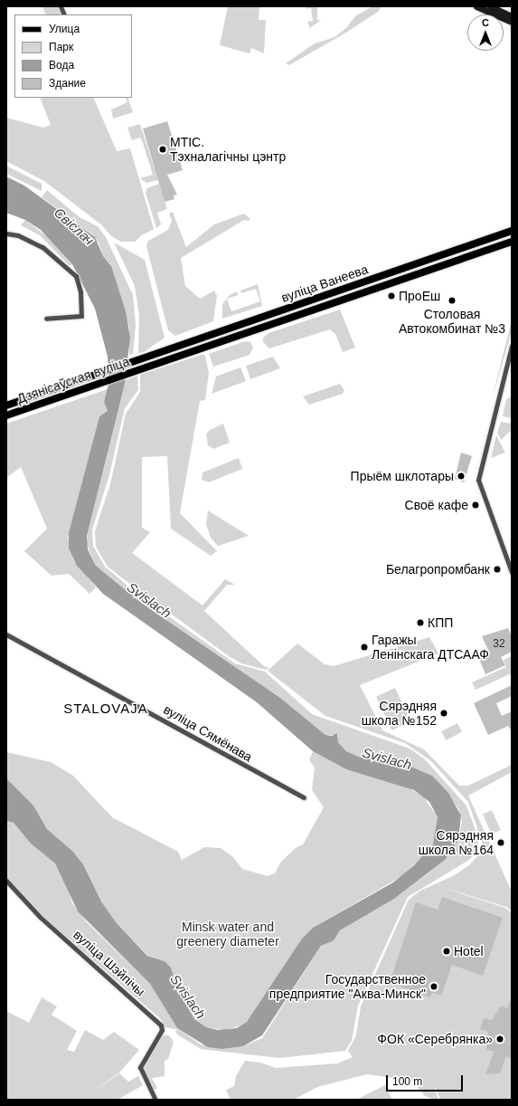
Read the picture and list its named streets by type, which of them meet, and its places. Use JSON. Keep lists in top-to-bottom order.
{
  "streets": {
    "main road": ["вуліца Ванеева", "Дзянісаўская вуліца"],
    "street": ["вуліца Сямёнава", "вуліца Шэйпічы"]
  },
  "crossings": [
    ["вуліца Ванеева", "Дзянісаўская вуліца"]
  ],
  "districts": ["STALOVAJA"],
  "water": ["Свіслач", "Svislach"],
  "parks": ["Minsk water and greenery diameter"],
  "places": [
    "МТІС. Тэхналагічны цэнтр",
    "ПроЕш",
    "Столовая Автокомбинат №3",
    "Прыём шклотары",
    "Своё кафе",
    "Белагропромбанк",
    "КПП",
    "Гаражы Ленінскага ДТСААФ",
    "Сярэдняя школа №152",
    "Сярэдняя школа №164",
    "Hotel",
    "Государственное предприятие \"Аква-Минск\"",
    "ФОК «Серебрянка»"
  ],
  "house_numbers": ["32"],
  "legend": [
    "Улица",
    "Парк",
    "Вода",
    "Здание"
  ],
  "scale_bar": "100 m",
  "north": "top"
}
